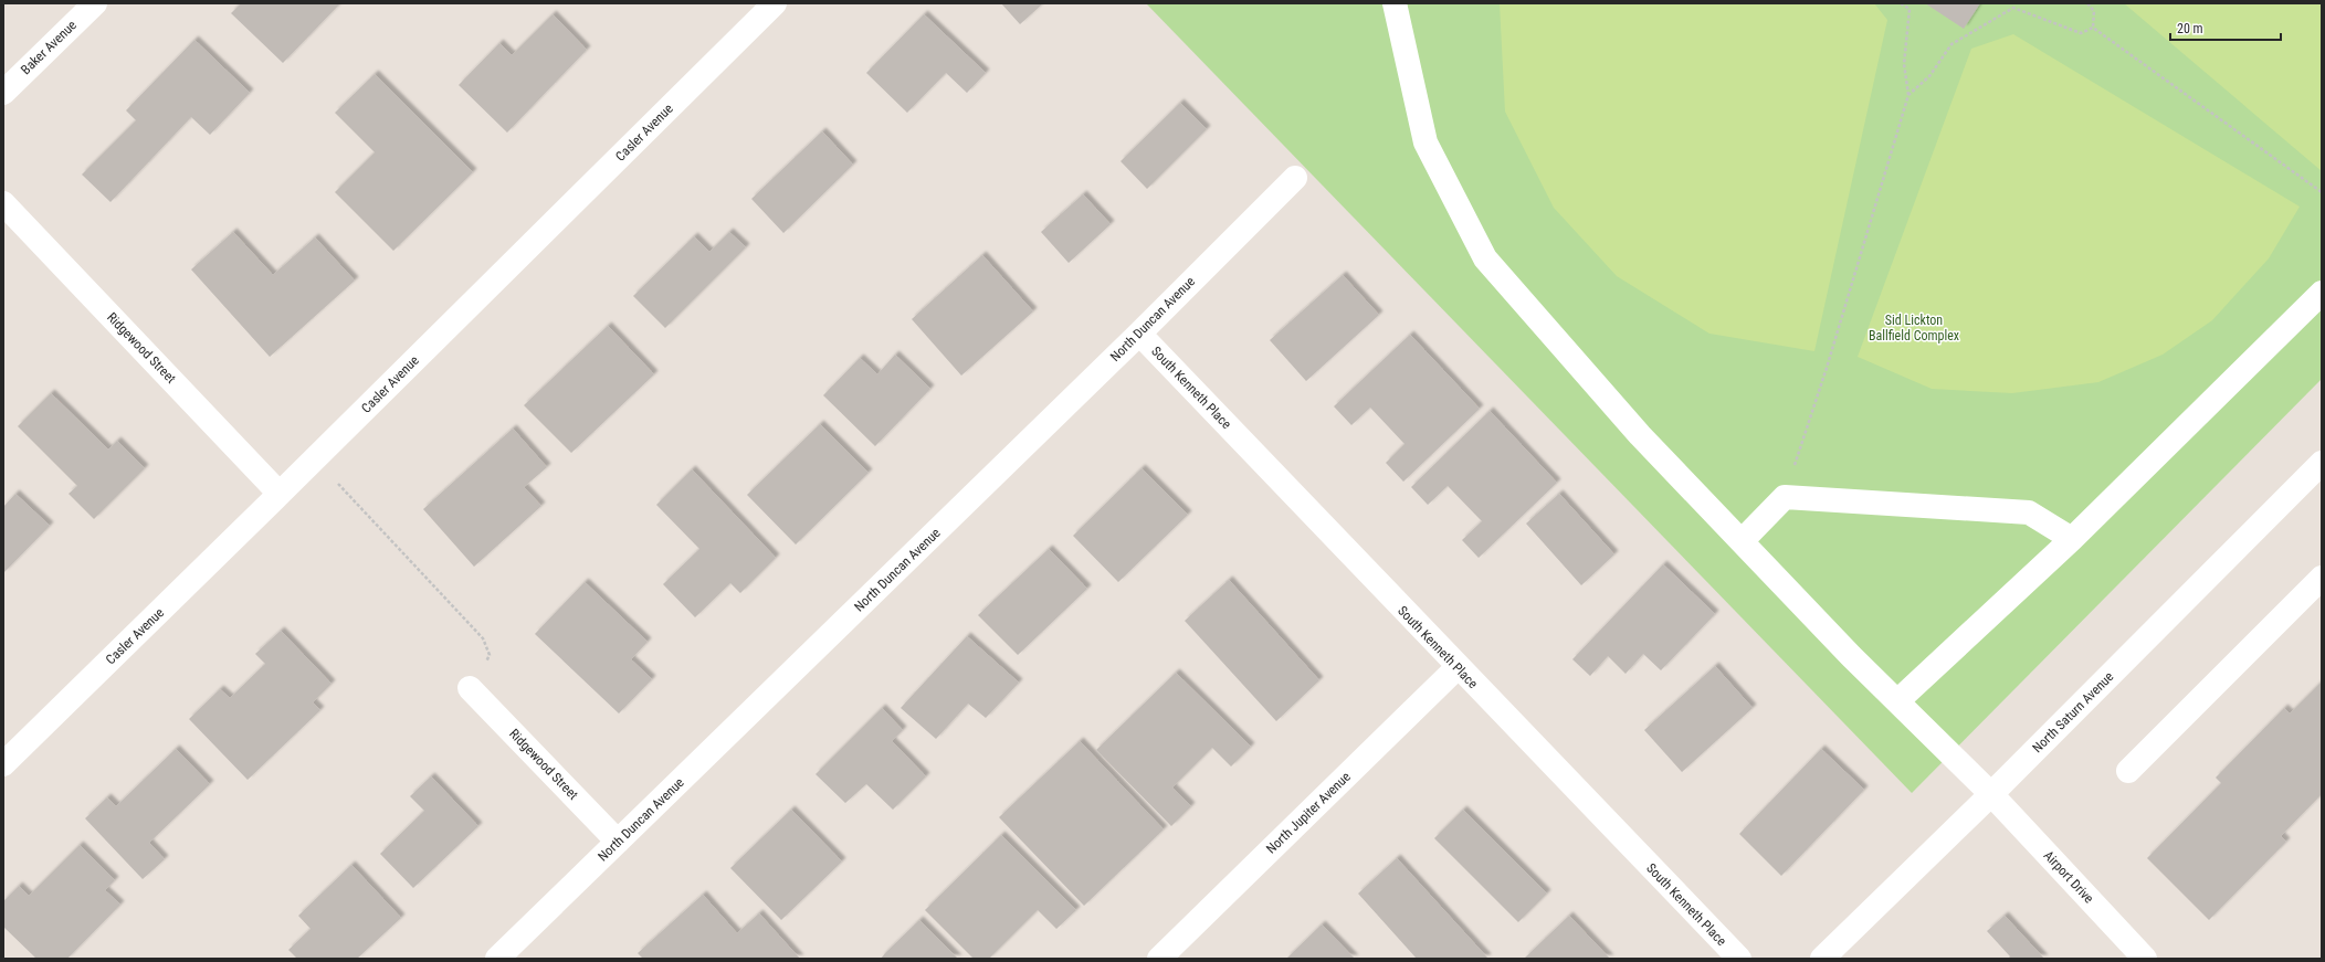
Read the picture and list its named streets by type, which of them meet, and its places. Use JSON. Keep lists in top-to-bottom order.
{
  "streets": {
    "street": [
      "Baker Avenue",
      "Casler Avenue",
      "North Duncan Avenue",
      "Ridgewood Street",
      "South Kenneth Place",
      "North Saturn Avenue",
      "North Jupiter Avenue",
      "Airport Drive"
    ]
  },
  "crossings": [
    ["Casler Avenue", "Ridgewood Street"],
    ["North Duncan Avenue", "Ridgewood Street"],
    ["North Duncan Avenue", "South Kenneth Place"],
    ["South Kenneth Place", "North Jupiter Avenue"],
    ["North Saturn Avenue", "Airport Drive"]
  ],
  "parks": ["Sid Lickton Ballfield Complex"],
  "scale_bar": "20 m"
}
